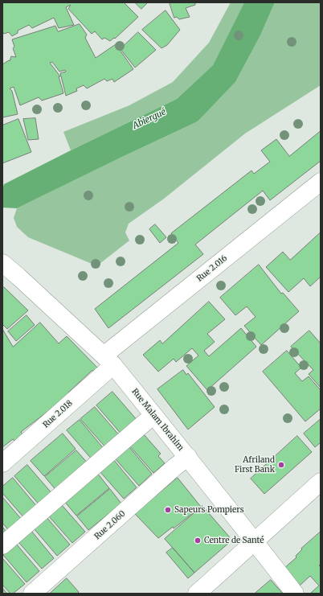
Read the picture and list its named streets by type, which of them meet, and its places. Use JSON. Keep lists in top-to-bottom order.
{
  "streets": {
    "street": [
      "Rue 2.016",
      "Rue 2.018",
      "Rue Malam Ibrahim",
      "Rue 2.060"
    ]
  },
  "crossings": [
    ["Rue 2.016", "Rue 2.018"],
    ["Rue 2.016", "Rue Malam Ibrahim"],
    ["Rue 2.018", "Rue Malam Ibrahim"],
    ["Rue Malam Ibrahim", "Rue 2.060"]
  ],
  "water": ["Abiergué"],
  "places": ["Afriland First Bank", "Sapeurs Pompiers", "Centre de Santé"]
}
